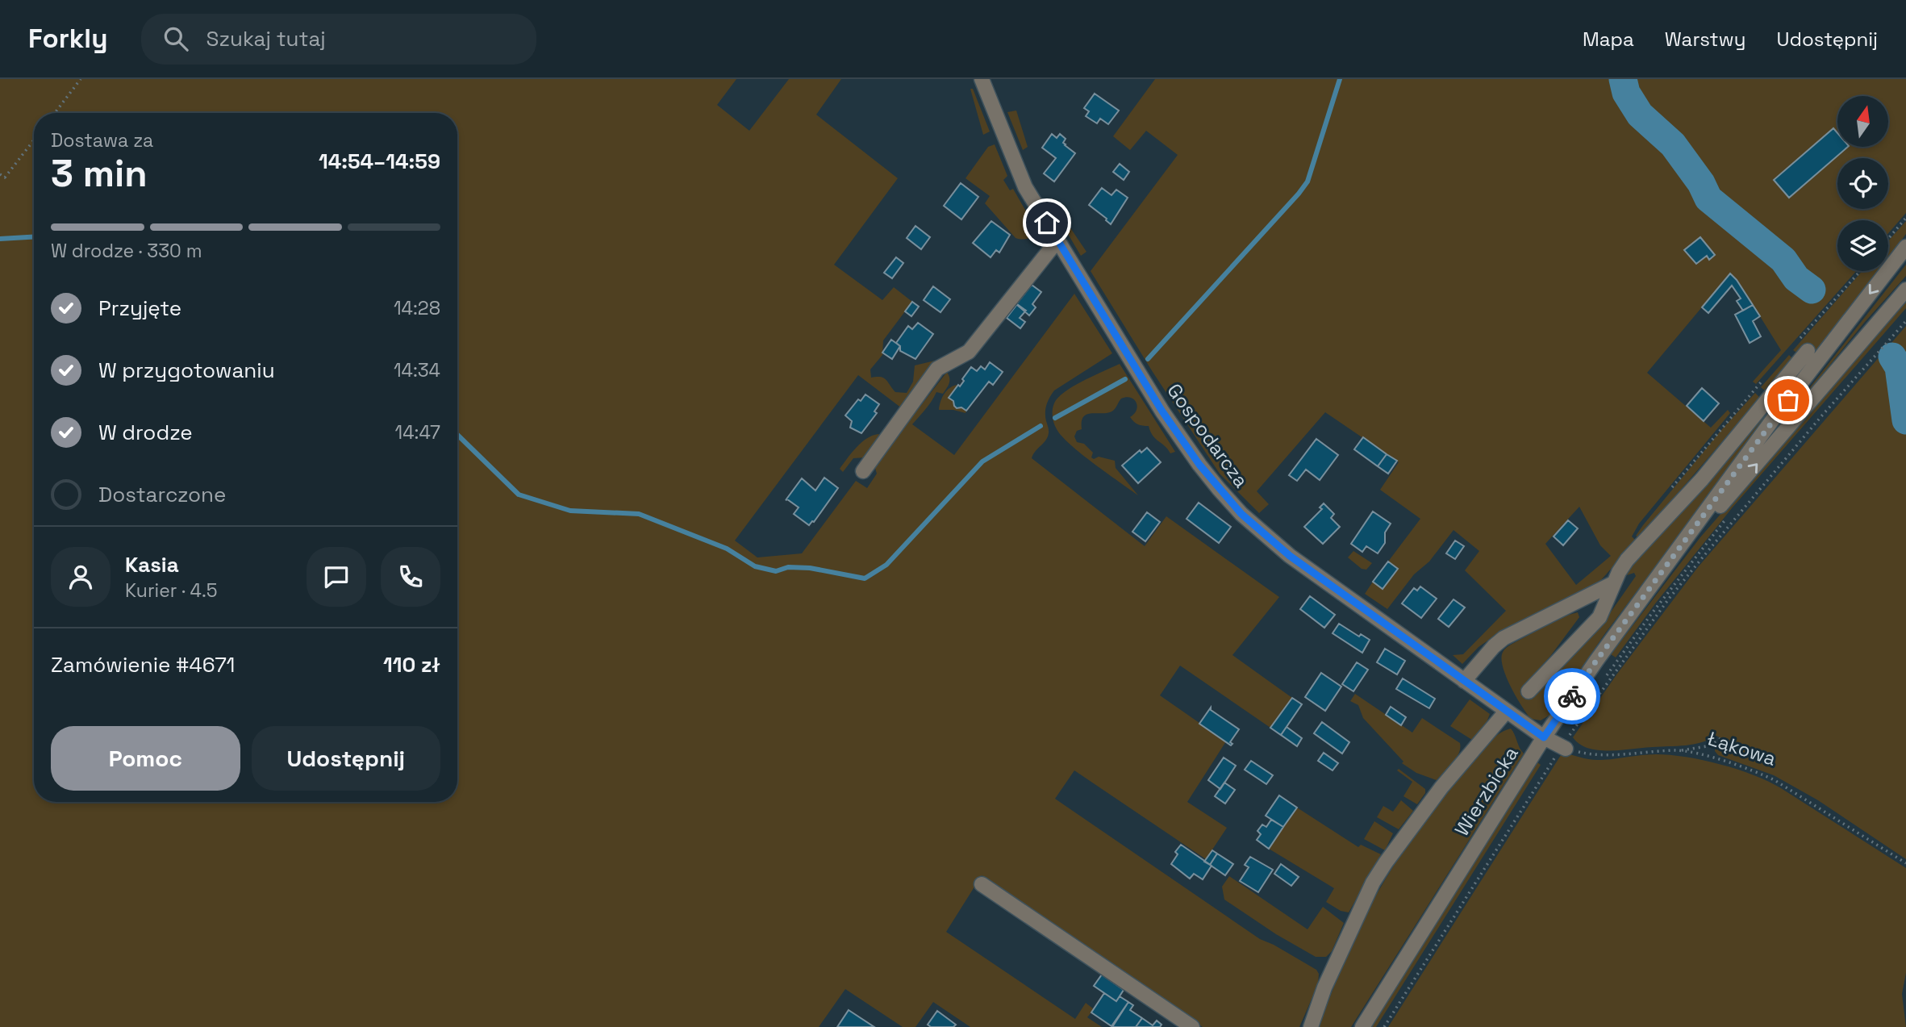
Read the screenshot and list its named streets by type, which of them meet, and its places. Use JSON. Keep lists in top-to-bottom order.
{
  "streets": {
    "street": ["Gospodarcza", "Wierzbicka"],
    "path": ["Łąkowa"]
  },
  "crossings": [
    ["Gospodarcza", "Wierzbicka"]
  ],
  "north": "top",
  "page": {
    "header": "Forkly",
    "search": "Szukaj tutaj",
    "nav": ["Mapa", "Warstwy", "Udostępnij"],
    "heading": ["3 min", "Dostawa za", "14:54–14:59"],
    "panel": [
      "Kasia",
      "Kurier · 4.5",
      "Zamówienie #4671",
      "110 zł"
    ],
    "bar": "W drodze · 330 m",
    "list": [
      ["Przyjęte", "14:28"],
      ["W przygotowaniu", "14:34"],
      ["W drodze", "14:47"],
      "Dostarczone"
    ],
    "buttons": ["Pomoc", "Udostępnij"]
  }
}
